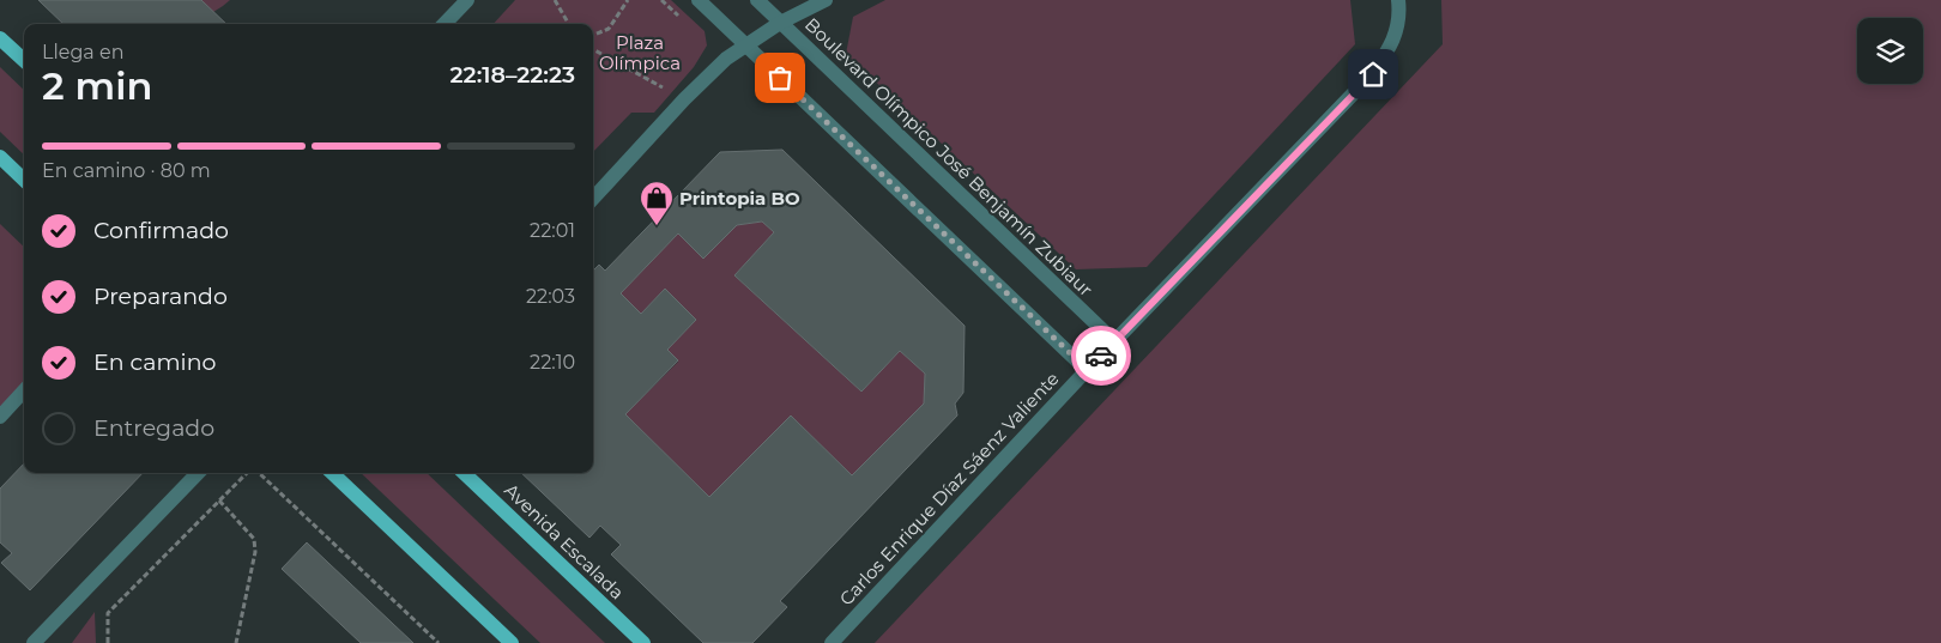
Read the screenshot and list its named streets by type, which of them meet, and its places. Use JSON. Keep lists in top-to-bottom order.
{
  "streets": {
    "main road": ["Avenida Escalada"],
    "street": ["Boulevard Olímpico José Benjamín Zubiaur", "Carlos Enrique Díaz Sáenz Valiente"]
  },
  "crossings": [
    ["Boulevard Olímpico José Benjamín Zubiaur", "Carlos Enrique Díaz Sáenz Valiente"]
  ],
  "parks": ["Plaza Olímpica"],
  "places": {
    "shop": ["Printopia BO"]
  },
  "page": {
    "heading": ["2 min", "Llega en", "22:18–22:23"],
    "bar": "En camino · 80 m",
    "list": [
      ["Confirmado", "22:01"],
      ["Preparando", "22:03"],
      ["En camino", "22:10"],
      "Entregado"
    ]
  }
}
